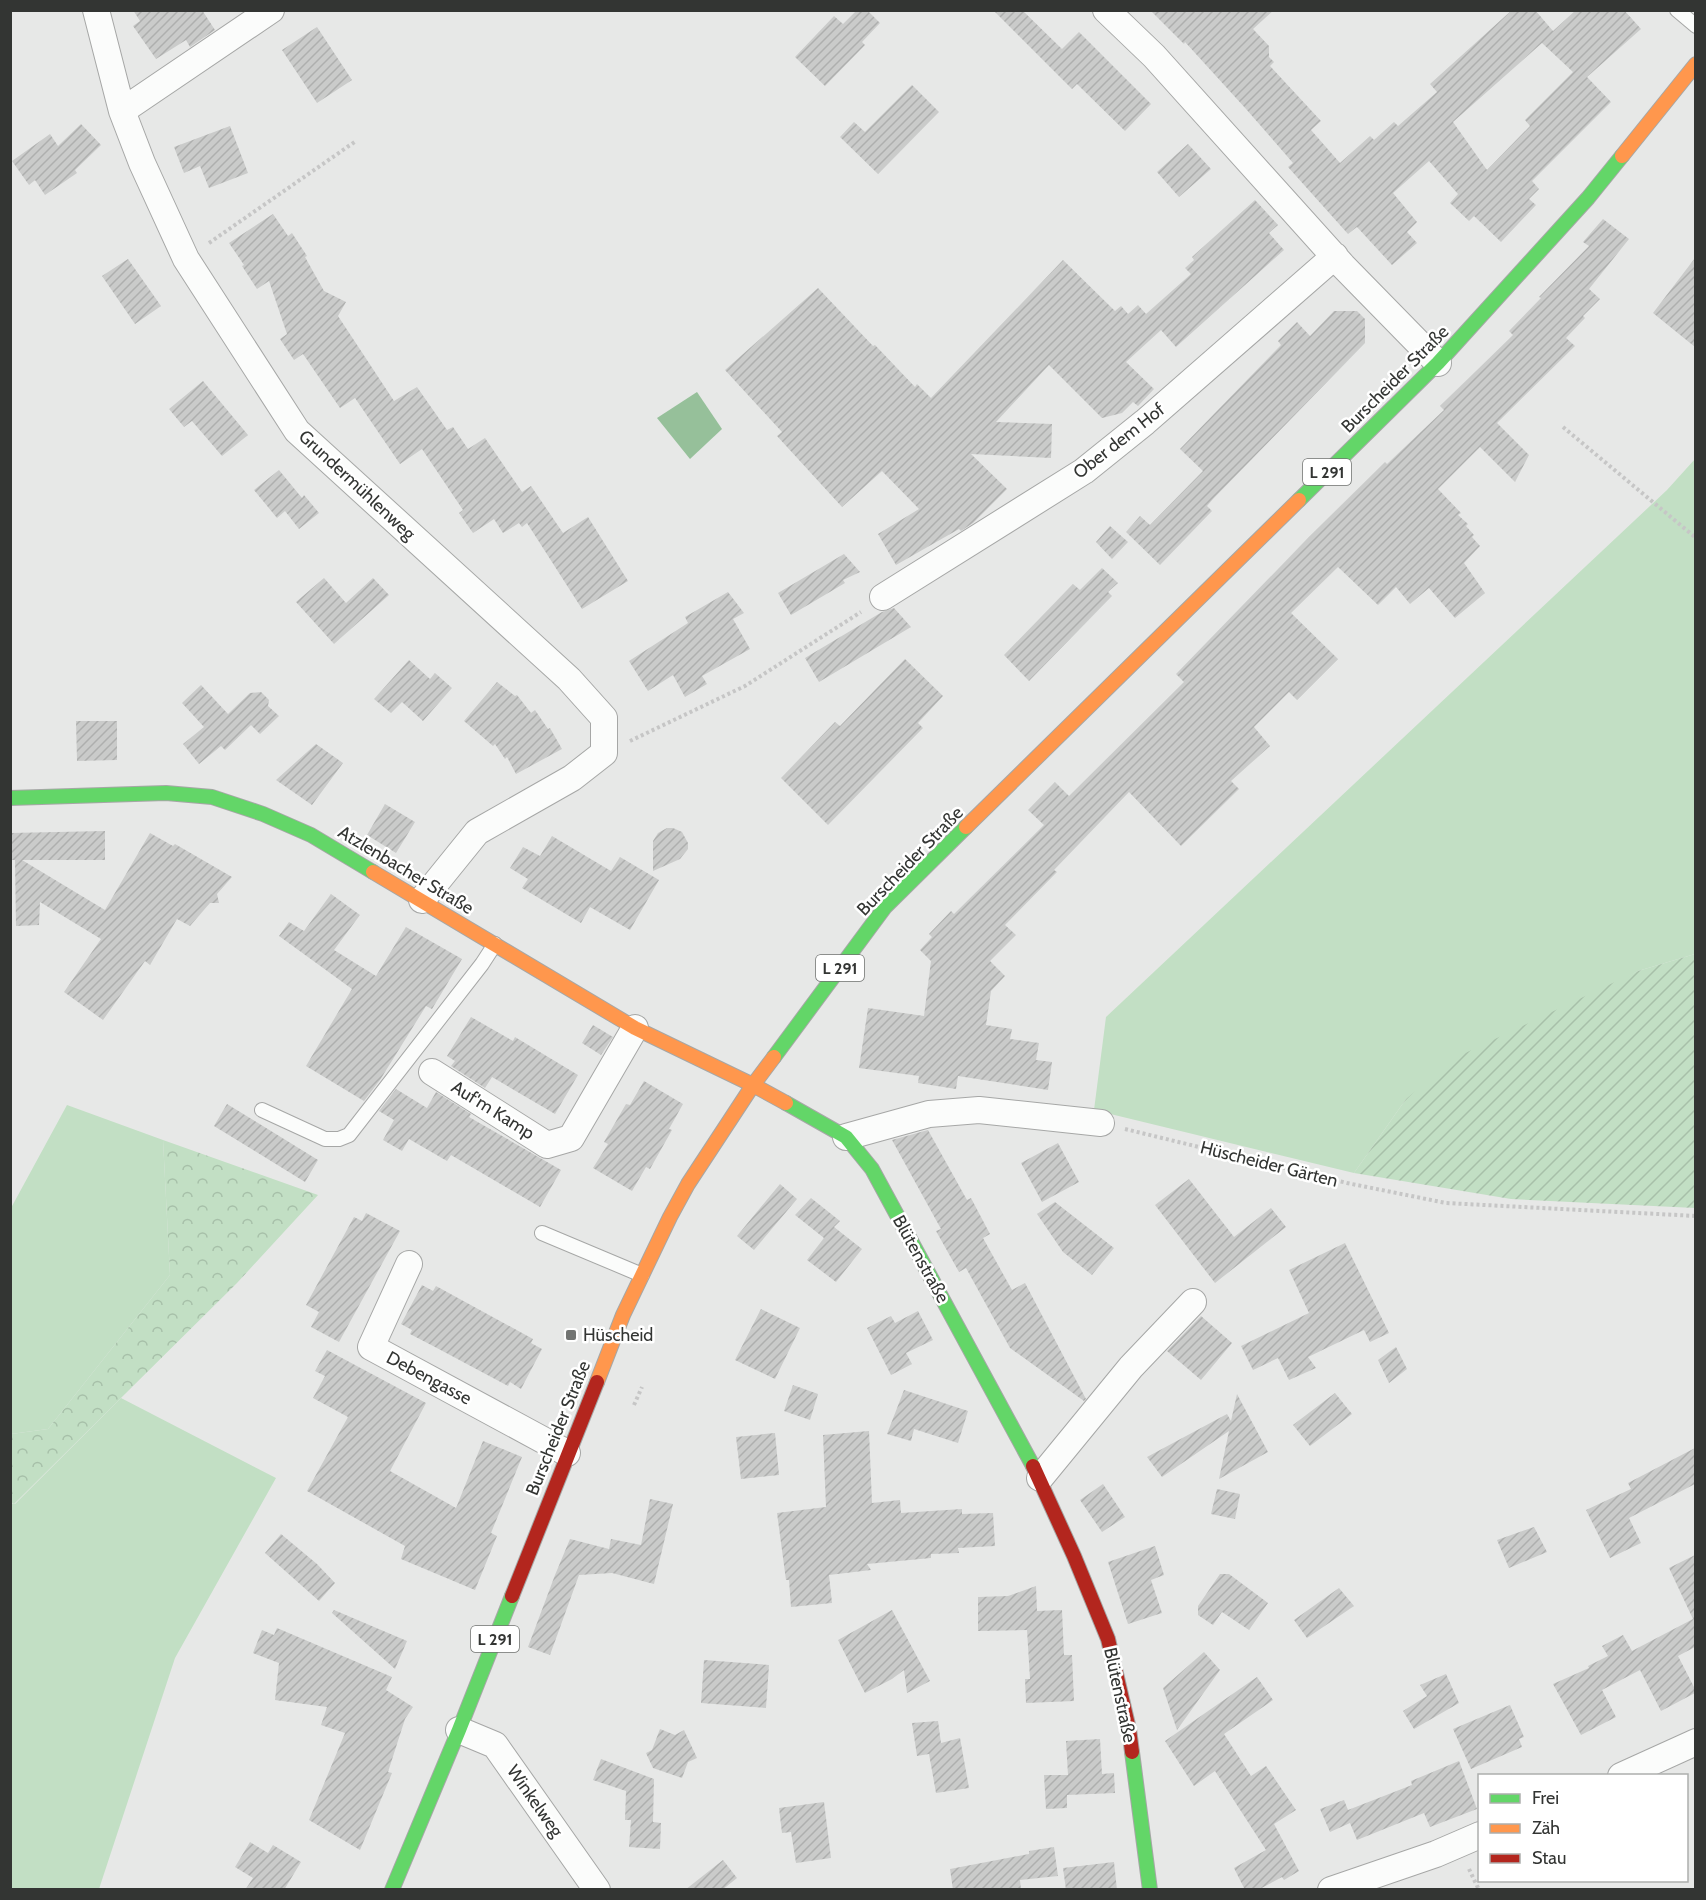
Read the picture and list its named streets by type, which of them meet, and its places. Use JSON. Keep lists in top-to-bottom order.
{
  "streets": {
    "main road": [
      "Burscheider Straße",
      "L 291",
      "Atzlenbacher Straße",
      "Blütenstraße"
    ],
    "street": [
      "Ober dem Hof",
      "Grundermühlenweg",
      "Auf'm Kamp",
      "Debengasse",
      "Winkelweg"
    ],
    "path": ["Hüscheider Gärten"]
  },
  "crossings": [
    ["Burscheider Straße", "Atzlenbacher Straße"],
    ["Burscheider Straße", "Blütenstraße"],
    ["Burscheider Straße", "Debengasse"],
    ["Burscheider Straße", "Winkelweg"],
    ["Atzlenbacher Straße", "Auf'm Kamp"],
    ["Atzlenbacher Straße", "Blütenstraße"]
  ],
  "places": {
    "transit": ["Hüscheid"]
  },
  "legend": ["Frei", "Zäh", "Stau"]
}
